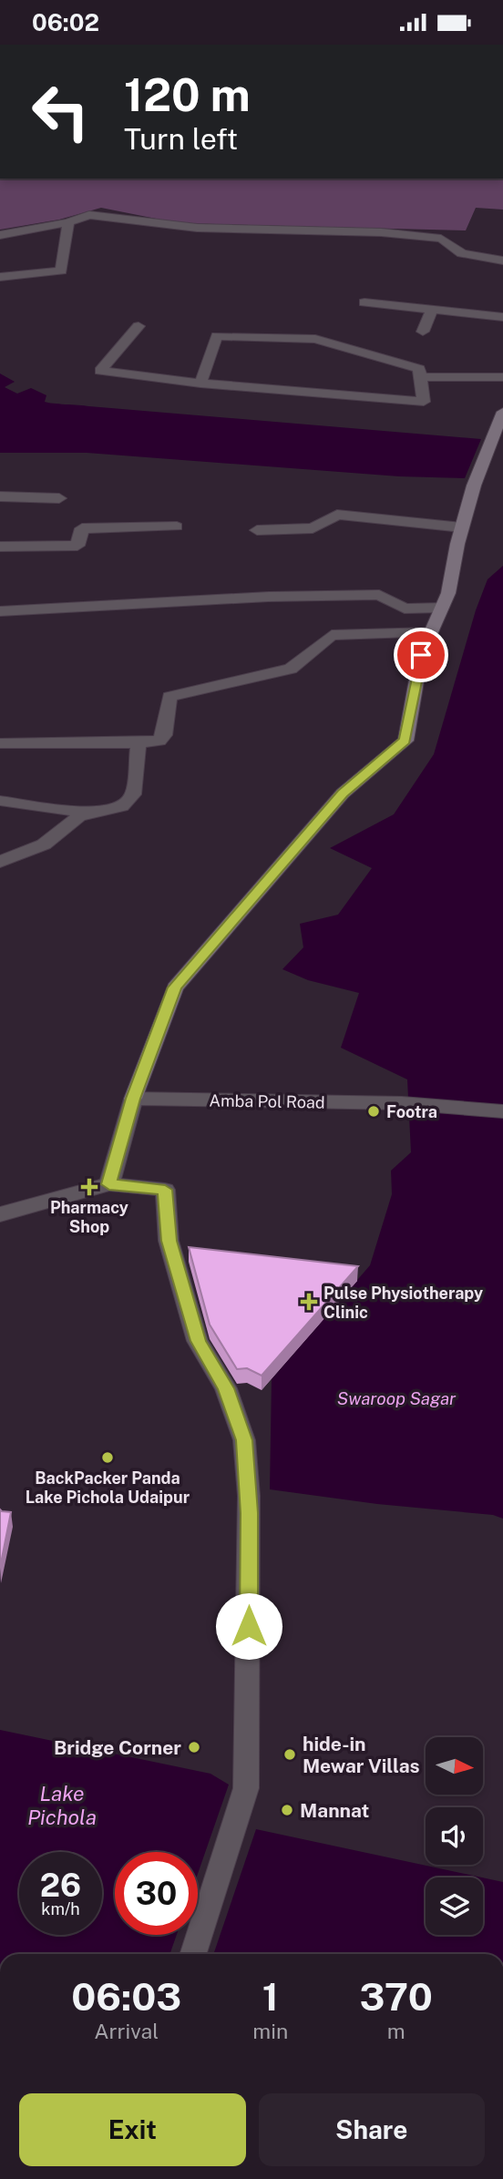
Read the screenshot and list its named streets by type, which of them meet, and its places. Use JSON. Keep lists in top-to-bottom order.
{
  "streets": {
    "street": ["Amba Pol Road"]
  },
  "water": ["Swaroop Sagar", "Lake Pichola"],
  "places": {
    "other": [
      "Footra",
      "BackPacker Panda Lake Pichola Udaipur",
      "Bridge Corner",
      "hide-in Mewar Villas",
      "Mannat"
    ],
    "health": ["Pharmacy Shop", "Pulse Physiotherapy Clinic"]
  },
  "north": "right",
  "page": {
    "status": "06:02",
    "turn": ["120 m", "Turn left"],
    "speed": "26 km/h",
    "limit": "30",
    "eta": [
      "06:03",
      "Arrival",
      "1",
      "min",
      "370",
      "m"
    ],
    "buttons": ["Exit", "Share"]
  }
}
